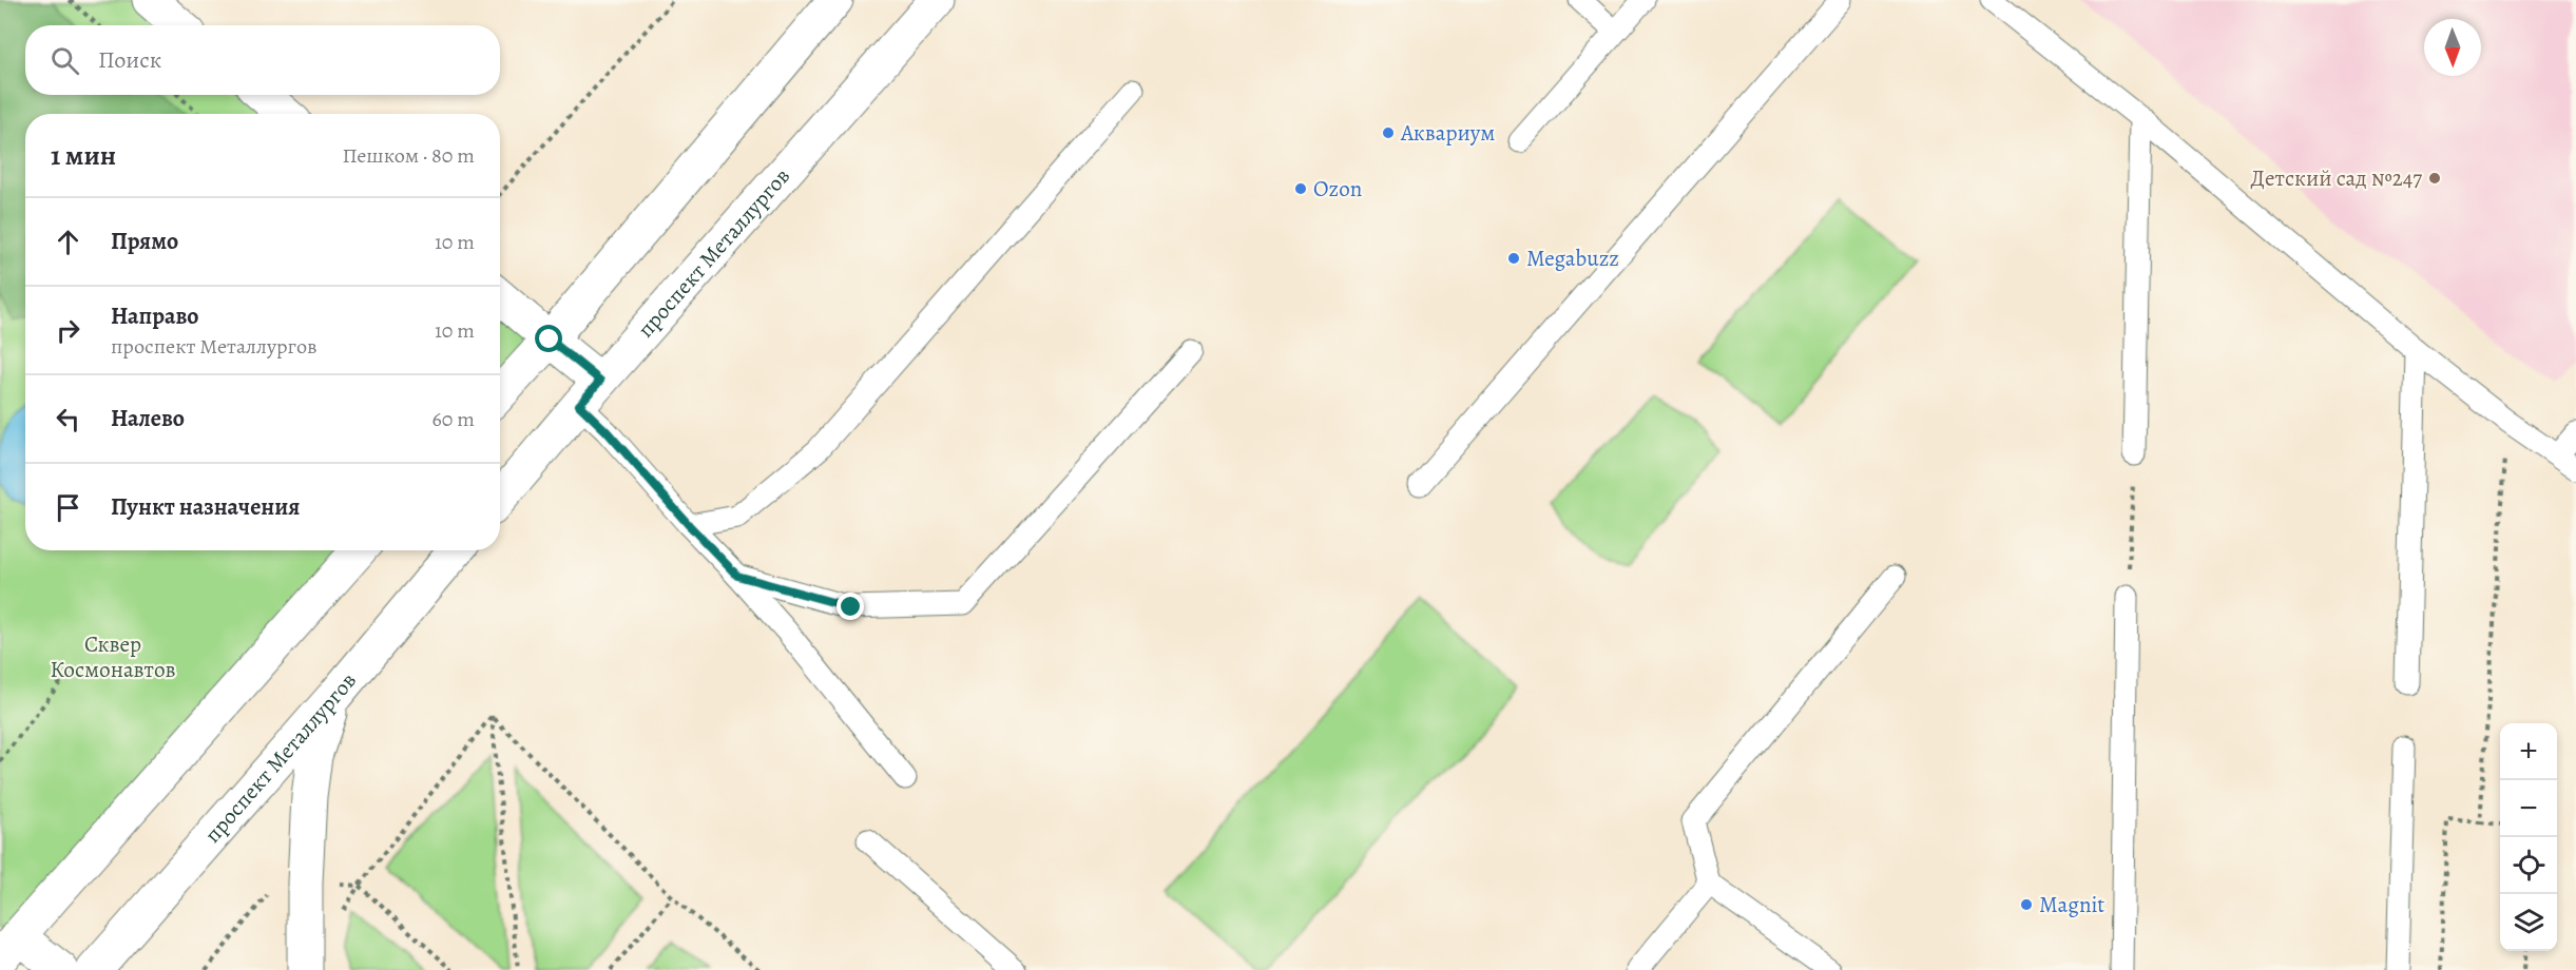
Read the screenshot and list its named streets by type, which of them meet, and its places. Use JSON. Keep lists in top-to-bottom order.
{
  "streets": {
    "main road": ["проспект Металлургов"]
  },
  "parks": ["Сквер Космонавтов"],
  "places": [
    "Аквариум",
    "Детский сад №247",
    "Ozon",
    "Megabuzz",
    "Magnit"
  ],
  "north": "bottom",
  "page": {
    "search": "Поиск",
    "heading": ["1 мин", "Пешком · 80 m"],
    "list": [
      ["Прямо", "10 m"],
      ["Направо", "проспект Металлургов", "10 m"],
      ["Налево", "60 m"],
      "Пункт назначения"
    ],
    "map_buttons": ["+", "−"]
  }
}
